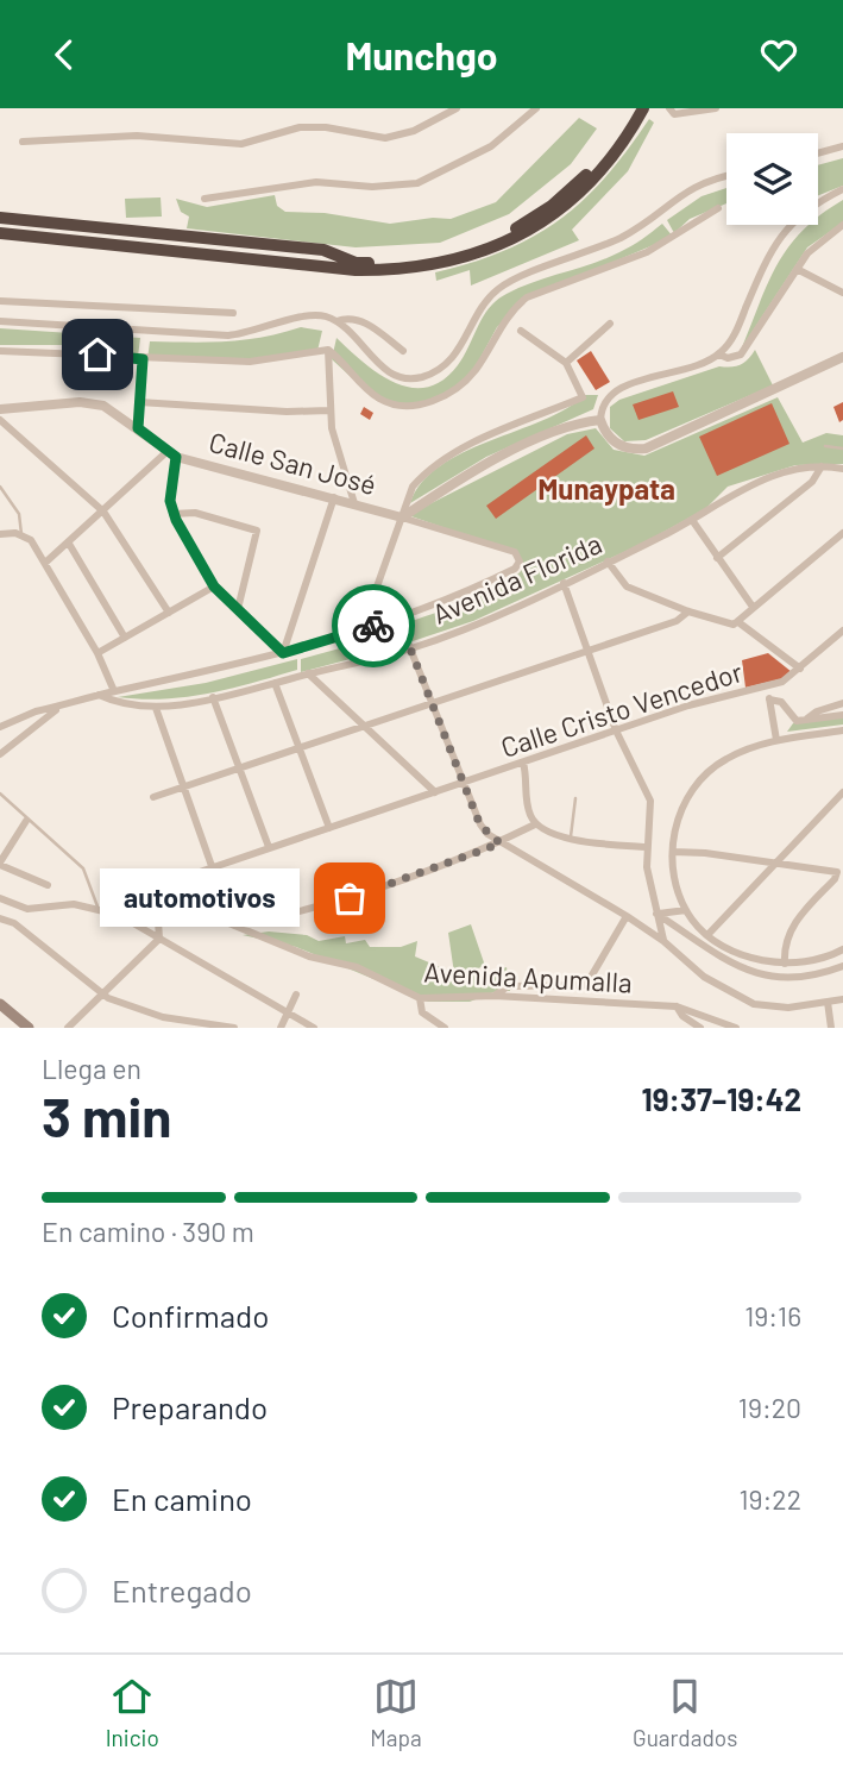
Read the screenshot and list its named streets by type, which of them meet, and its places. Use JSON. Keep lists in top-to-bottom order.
{
  "streets": {
    "street": [
      "Calle San José",
      "Avenida Florida",
      "Calle Cristo Vencedor",
      "Avenida Apumalla"
    ]
  },
  "crossings": [
    ["Calle San José", "Avenida Florida"]
  ],
  "districts": ["Munaypata"],
  "places": ["automotivos"],
  "page": {
    "header": "Munchgo",
    "bubble": "automotivos",
    "heading": ["3 min", "Llega en", "19:37–19:42"],
    "bar": "En camino · 390 m",
    "list": [
      ["Confirmado", "19:16"],
      ["Preparando", "19:20"],
      ["En camino", "19:22"],
      "Entregado"
    ],
    "tabs": ["Inicio", "Mapa", "Guardados"]
  }
}
